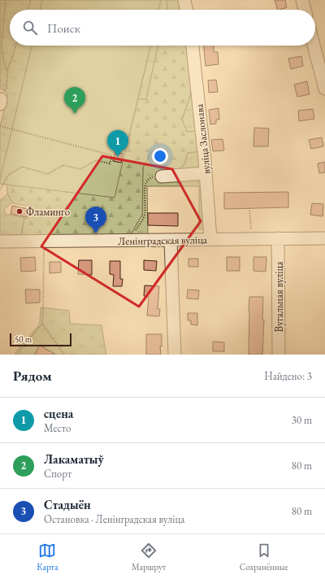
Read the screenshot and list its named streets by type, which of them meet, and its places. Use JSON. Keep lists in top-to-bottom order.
{
  "streets": {
    "street": ["вуліца Заслонава", "Ленінградская вуліца", "Вугальная вуліца"]
  },
  "crossings": [
    ["вуліца Заслонава", "Ленінградская вуліца"],
    ["Ленінградская вуліца", "Вугальная вуліца"]
  ],
  "places": ["Фламинго"],
  "scale_bar": "50 m",
  "page": {
    "search": "Поиск",
    "pins": ["2", "1", "3"],
    "scale": "50 m",
    "heading": ["Рядом", "Найдено: 3"],
    "list": [
      {
        "mark": "1",
        "name": "сцена",
        "note": "Место",
        "value": "30 m"
      },
      {
        "mark": "2",
        "name": "Лакаматыў",
        "note": "Спорт",
        "value": "80 m"
      },
      {
        "mark": "3",
        "name": "Стадыён",
        "note": "Остановка · Ленінградская вуліца",
        "value": "80 m"
      }
    ],
    "nav": ["Карта", "Маршрут", "Сохранённые"]
  }
}
